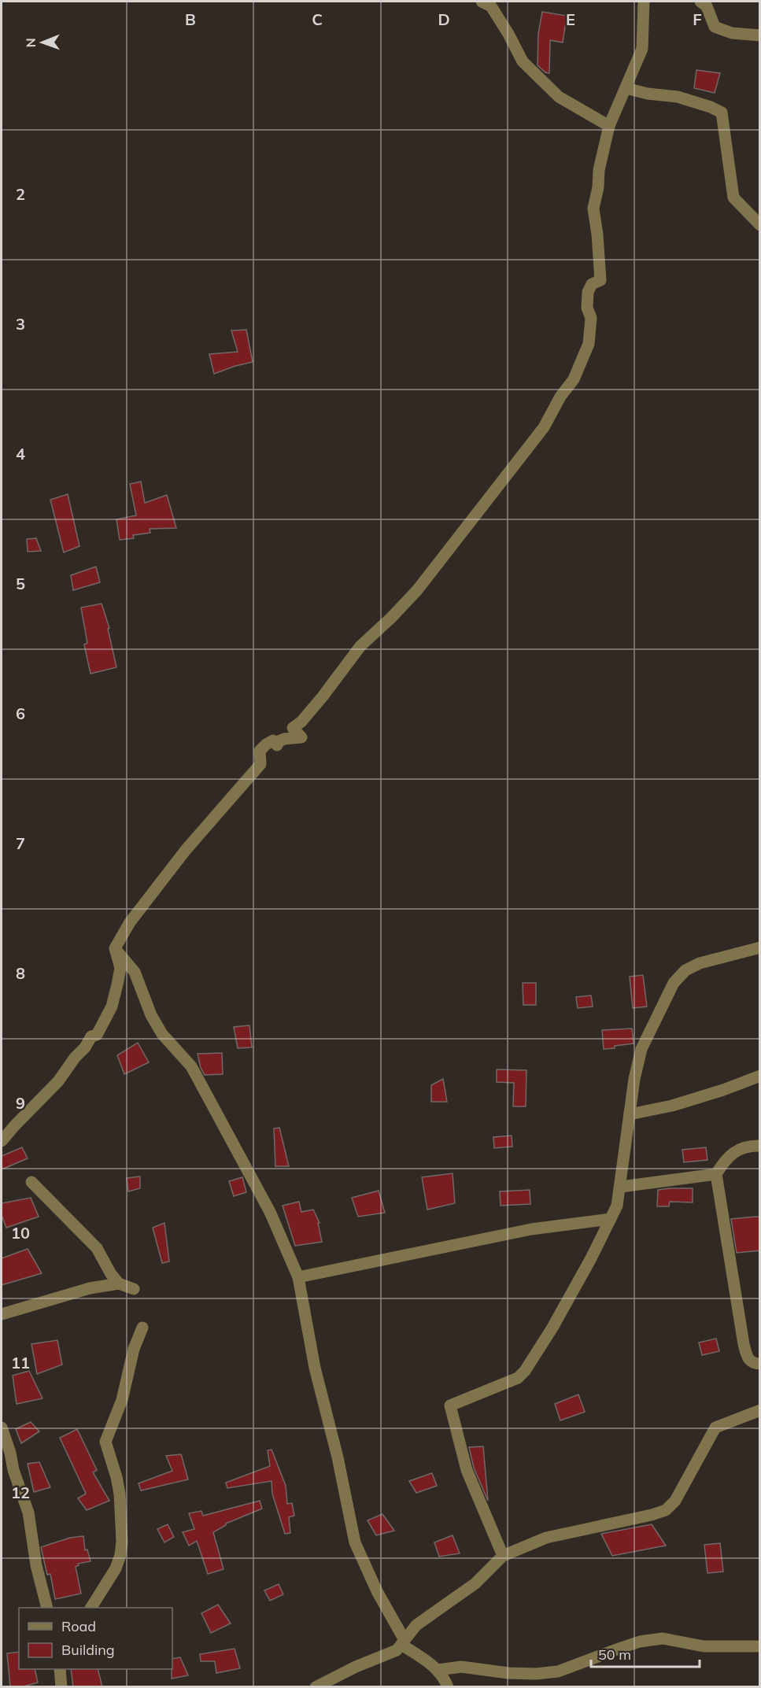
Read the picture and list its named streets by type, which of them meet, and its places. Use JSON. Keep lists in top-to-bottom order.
{
  "legend": ["Road", "Building"],
  "scale_bar": "50 m",
  "north": "left",
  "grid": {
    "columns": [
      "B",
      "C",
      "D",
      "E",
      "F"
    ],
    "rows": [
      "2",
      "3",
      "4",
      "5",
      "6",
      "7",
      "8",
      "9",
      "10",
      "11",
      "12"
    ]
  }
}
